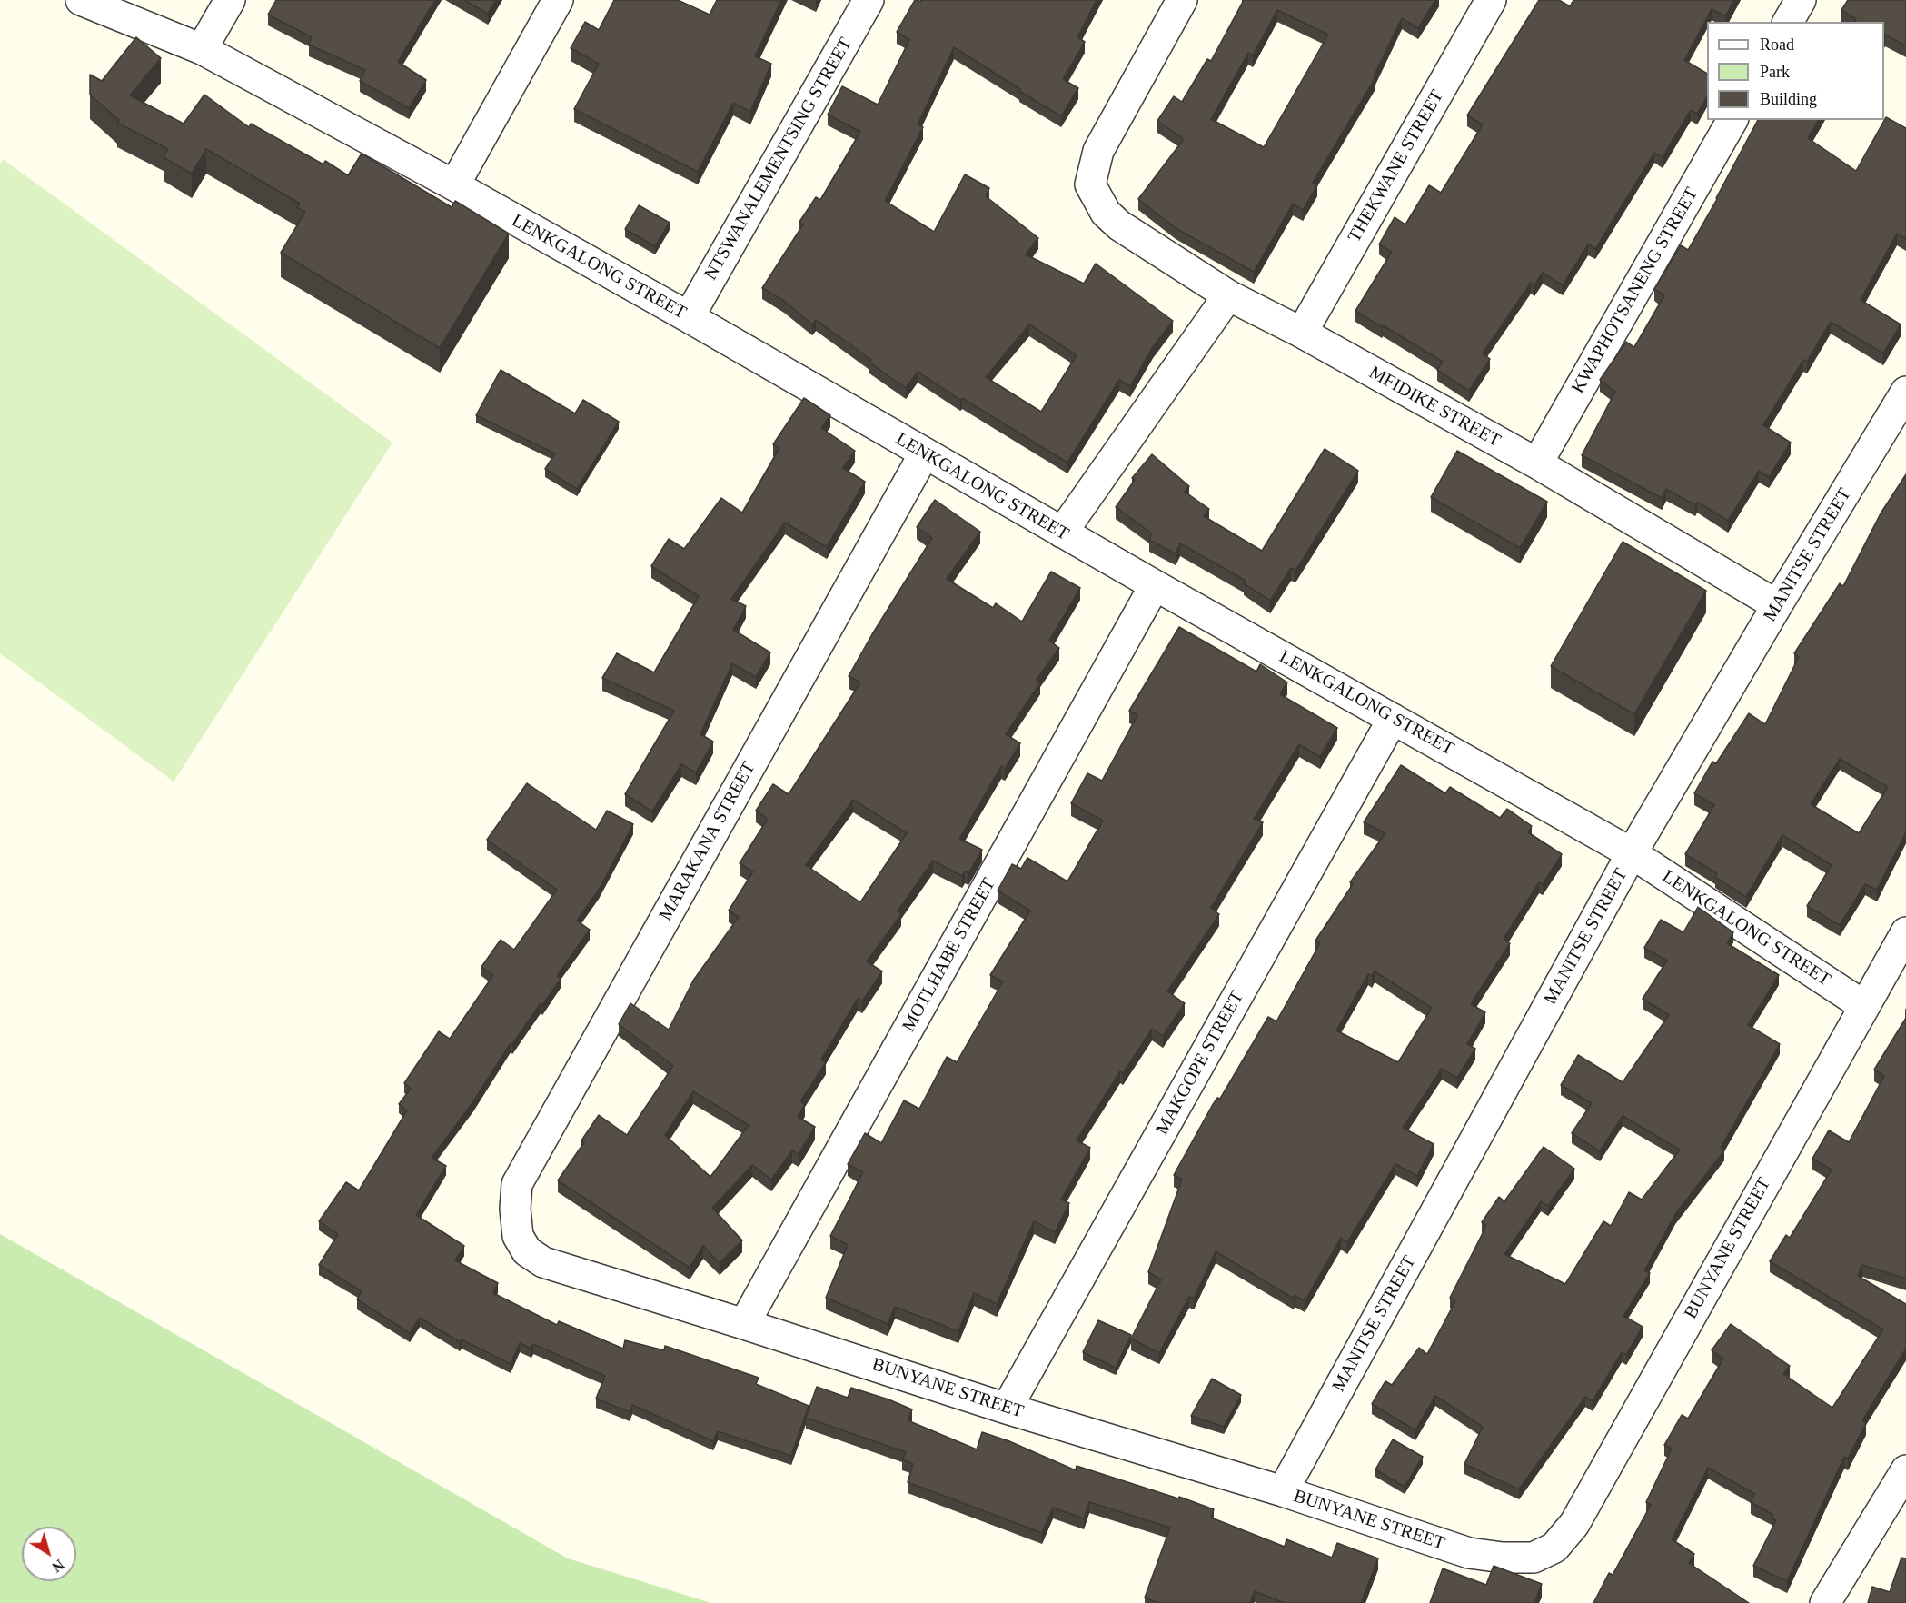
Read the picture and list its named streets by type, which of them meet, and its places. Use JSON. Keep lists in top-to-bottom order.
{
  "streets": {
    "street": [
      "NTSWANALEMENTSING STREET",
      "THEKWANE STREET",
      "LENKGALONG STREET",
      "KWAPHOTSANENG STREET",
      "MFIDIKE STREET",
      "MANITSE STREET",
      "MARAKANA STREET",
      "MOTLHABE STREET",
      "MAKGOPE STREET",
      "BUNYANE STREET"
    ]
  },
  "crossings": [
    ["NTSWANALEMENTSING STREET", "LENKGALONG STREET"],
    ["THEKWANE STREET", "MFIDIKE STREET"],
    ["LENKGALONG STREET", "MANITSE STREET"],
    ["LENKGALONG STREET", "MARAKANA STREET"],
    ["LENKGALONG STREET", "MOTLHABE STREET"],
    ["LENKGALONG STREET", "MAKGOPE STREET"],
    ["LENKGALONG STREET", "BUNYANE STREET"],
    ["KWAPHOTSANENG STREET", "MFIDIKE STREET"],
    ["MFIDIKE STREET", "MANITSE STREET"],
    ["MANITSE STREET", "BUNYANE STREET"],
    ["MARAKANA STREET", "BUNYANE STREET"],
    ["MOTLHABE STREET", "BUNYANE STREET"],
    ["MAKGOPE STREET", "BUNYANE STREET"]
  ],
  "legend": ["Road", "Park", "Building"],
  "north": "bottom right"
}
